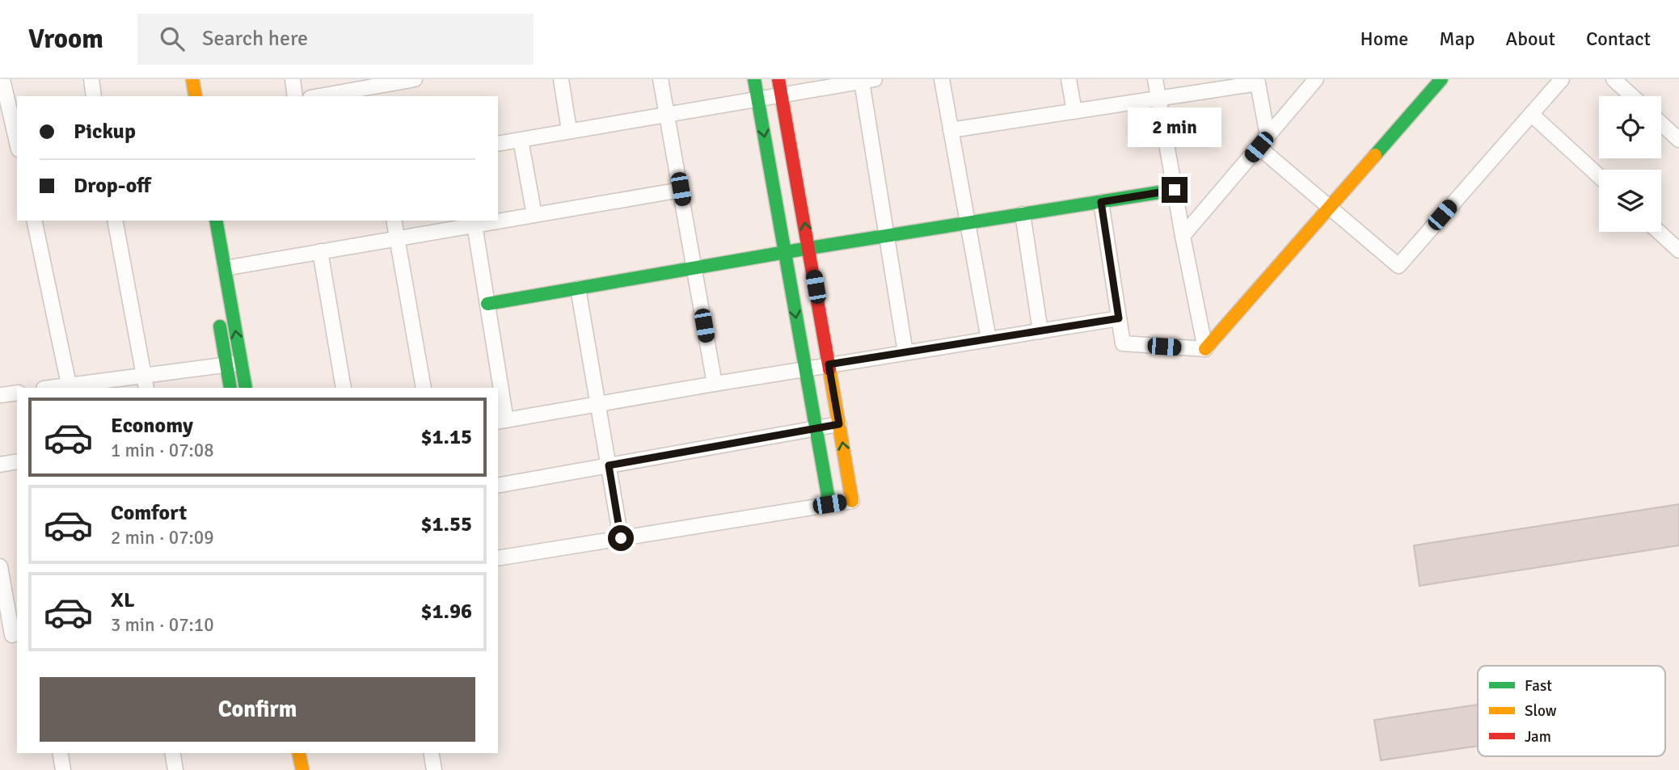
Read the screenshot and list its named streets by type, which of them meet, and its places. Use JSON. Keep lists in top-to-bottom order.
{
  "legend": ["Fast", "Slow", "Jam"],
  "page": {
    "header": "Vroom",
    "search": "Search here",
    "nav": [
      "Home",
      "Map",
      "About",
      "Contact"
    ],
    "banner": ["Pickup", "Drop-off"],
    "bubble": "2 min",
    "list": [
      {
        "name": "Economy",
        "note": "1 min · 07:08",
        "value": "$1.15"
      },
      {
        "name": "Comfort",
        "note": "2 min · 07:09",
        "value": "$1.55"
      },
      {
        "name": "XL",
        "note": "3 min · 07:10",
        "value": "$1.96"
      }
    ],
    "buttons": "Confirm"
  }
}
